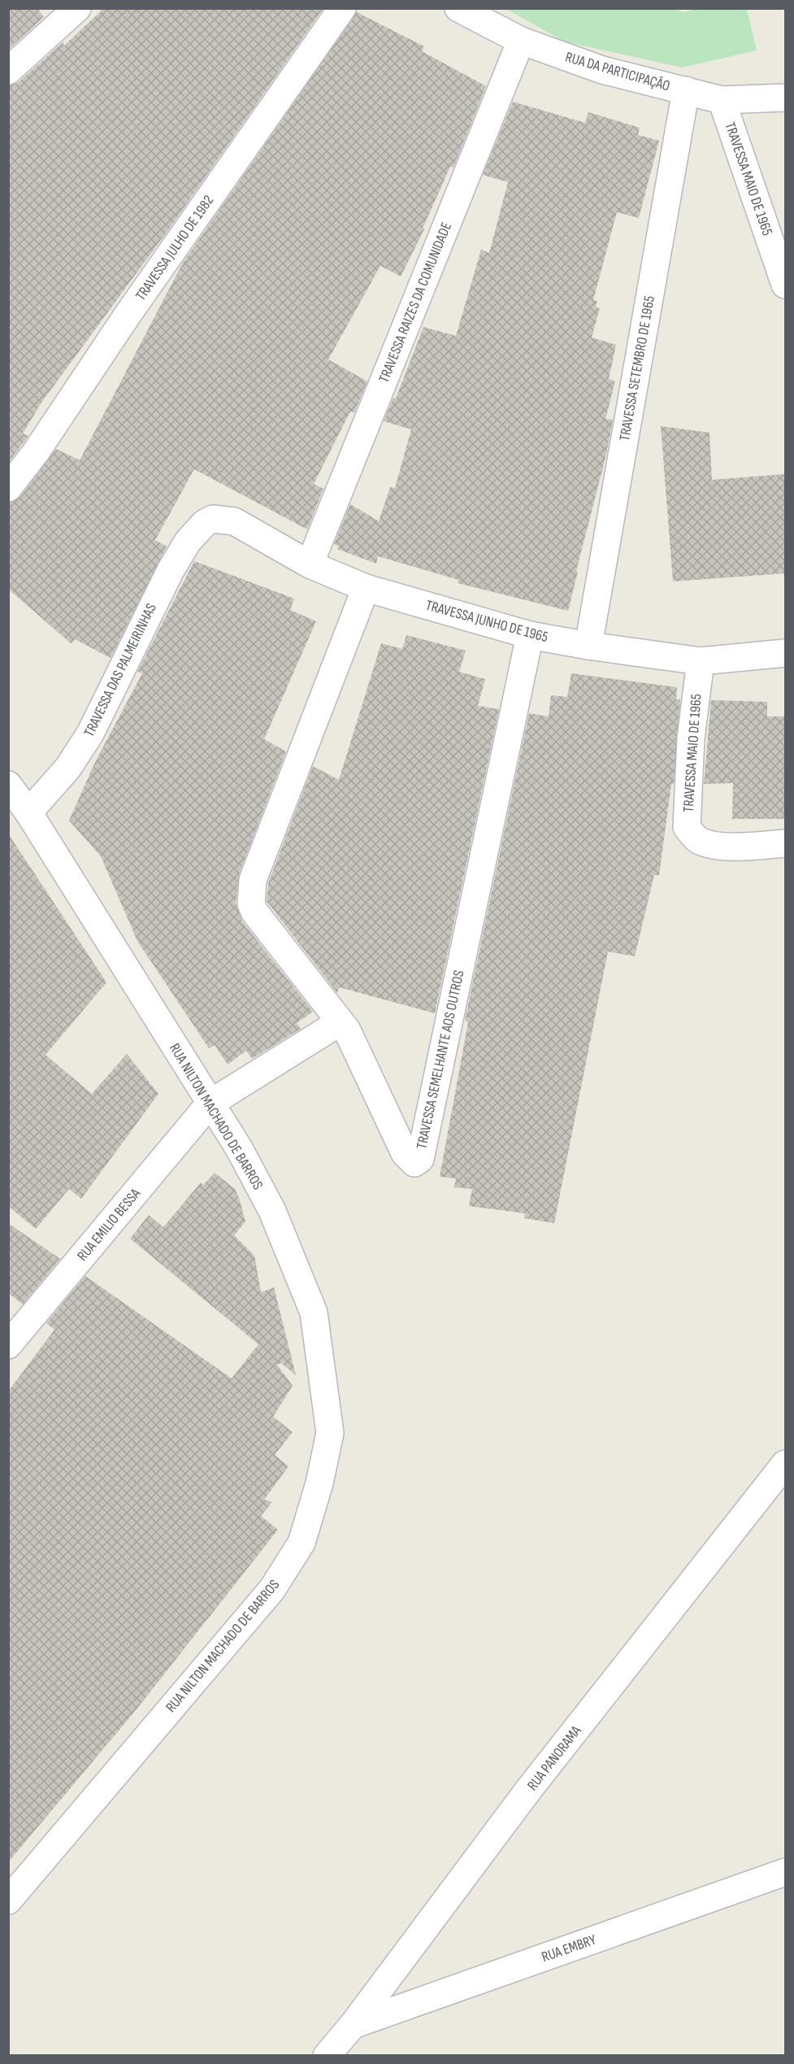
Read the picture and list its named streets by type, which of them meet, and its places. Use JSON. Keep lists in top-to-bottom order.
{
  "streets": {
    "street": [
      "RUA DA PARTICIPAÇÃO",
      "TRAVESSA MAIO DE 1965",
      "TRAVESSA JULHO DE 1982",
      "TRAVESSA RAIZES DA COMUNIDADE",
      "TRAVESSA SETEMBRO DE 1965",
      "TRAVESSA JUNHO DE 1965",
      "TRAVESSA DAS PALMEIRINHAS",
      "TRAVESSA SEMELHANTE AOS OUTROS",
      "RUA NILTON MACHADO DE BARROS",
      "RUA EMILIO BESSA",
      "RUA PANORAMA",
      "RUA EMBRY"
    ]
  },
  "crossings": [
    ["RUA DA PARTICIPAÇÃO", "TRAVESSA MAIO DE 1965"],
    ["RUA DA PARTICIPAÇÃO", "TRAVESSA RAIZES DA COMUNIDADE"],
    ["RUA DA PARTICIPAÇÃO", "TRAVESSA SETEMBRO DE 1965"],
    ["TRAVESSA MAIO DE 1965", "TRAVESSA JUNHO DE 1965"],
    ["TRAVESSA RAIZES DA COMUNIDADE", "TRAVESSA JUNHO DE 1965"],
    ["TRAVESSA SETEMBRO DE 1965", "TRAVESSA JUNHO DE 1965"],
    ["TRAVESSA JUNHO DE 1965", "TRAVESSA DAS PALMEIRINHAS"],
    ["TRAVESSA JUNHO DE 1965", "TRAVESSA SEMELHANTE AOS OUTROS"],
    ["TRAVESSA DAS PALMEIRINHAS", "RUA NILTON MACHADO DE BARROS"],
    ["TRAVESSA SEMELHANTE AOS OUTROS", "RUA EMILIO BESSA"],
    ["RUA NILTON MACHADO DE BARROS", "RUA EMILIO BESSA"],
    ["RUA PANORAMA", "RUA EMBRY"]
  ]
}
